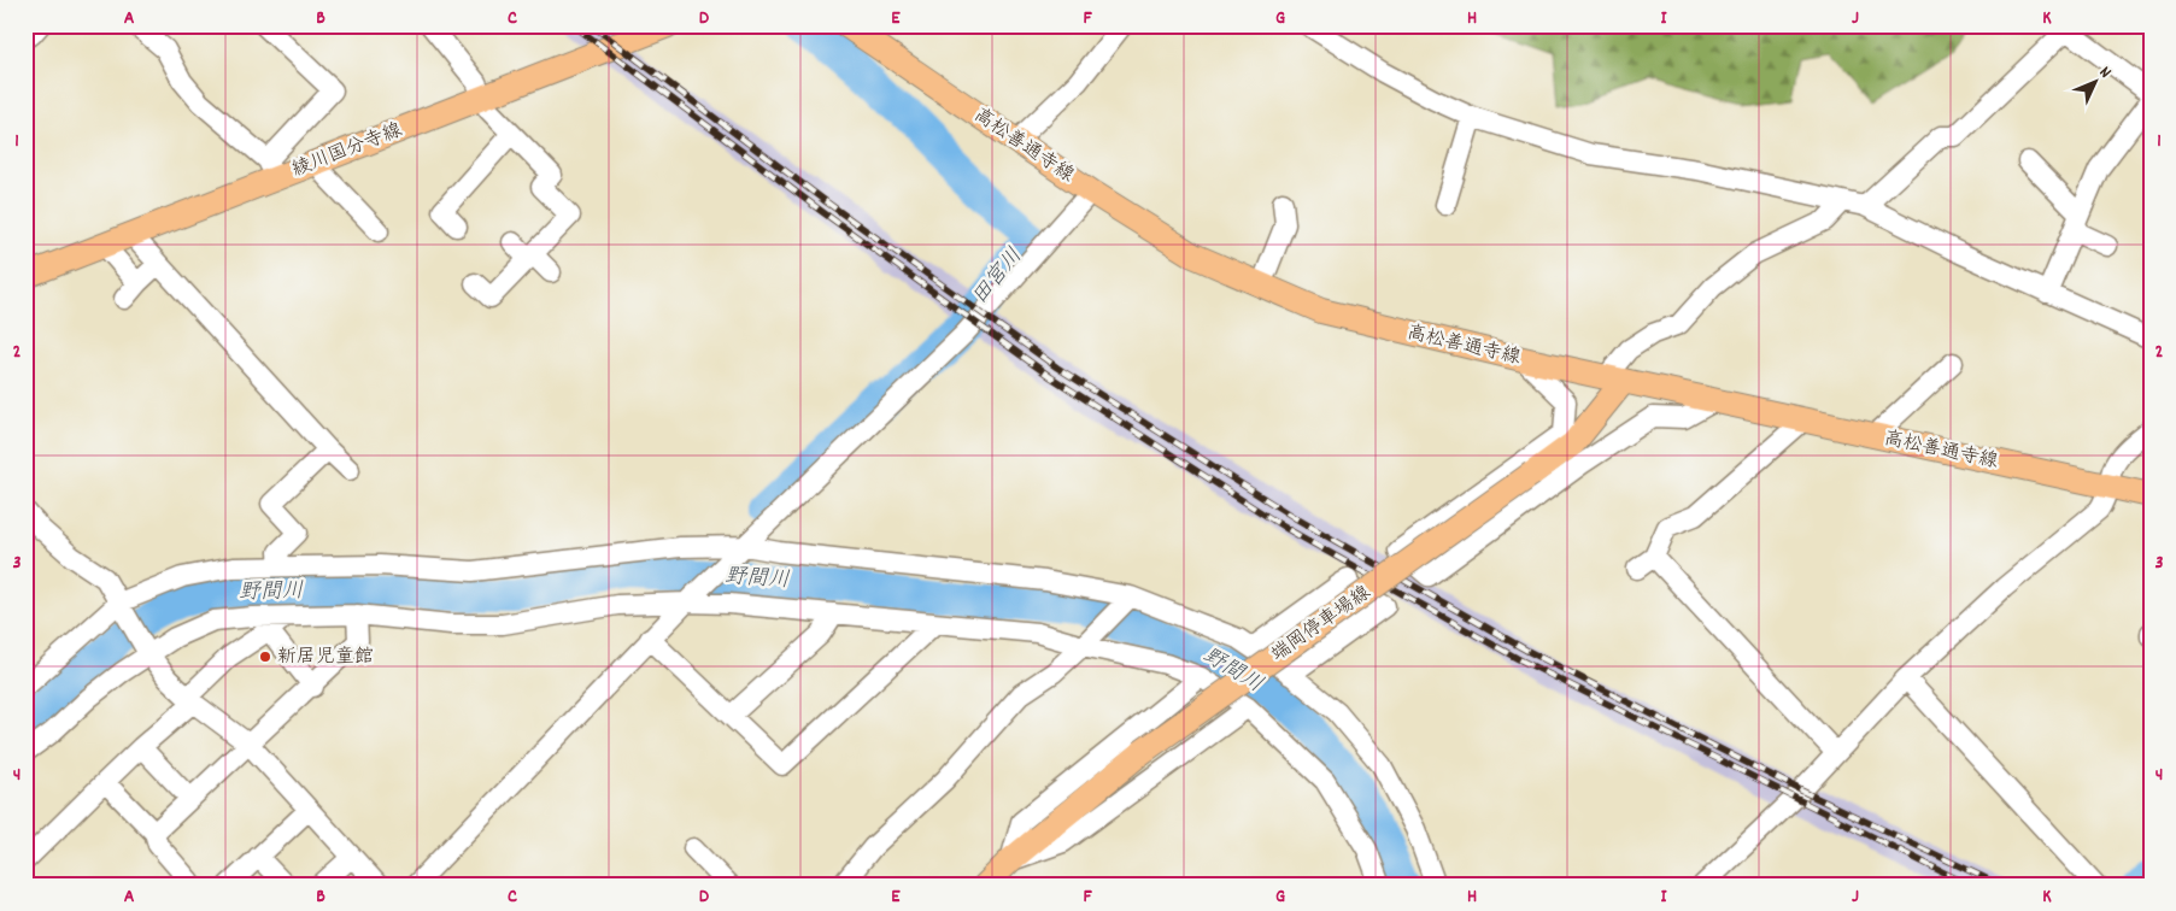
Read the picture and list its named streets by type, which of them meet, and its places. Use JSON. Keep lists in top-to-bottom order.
{
  "streets": {
    "main road": ["高松善通寺線", "綾川国分寺線", "端岡停車場線"]
  },
  "crossings": [
    ["高松善通寺線", "端岡停車場線"]
  ],
  "water": ["田宮川", "野間川"],
  "places": ["新居児童館"],
  "north": "top right",
  "grid": {
    "columns": [
      "A",
      "B",
      "C",
      "D",
      "E",
      "F",
      "G",
      "H",
      "I",
      "J",
      "K"
    ],
    "rows": [
      "1",
      "2",
      "3",
      "4"
    ]
  }
}
